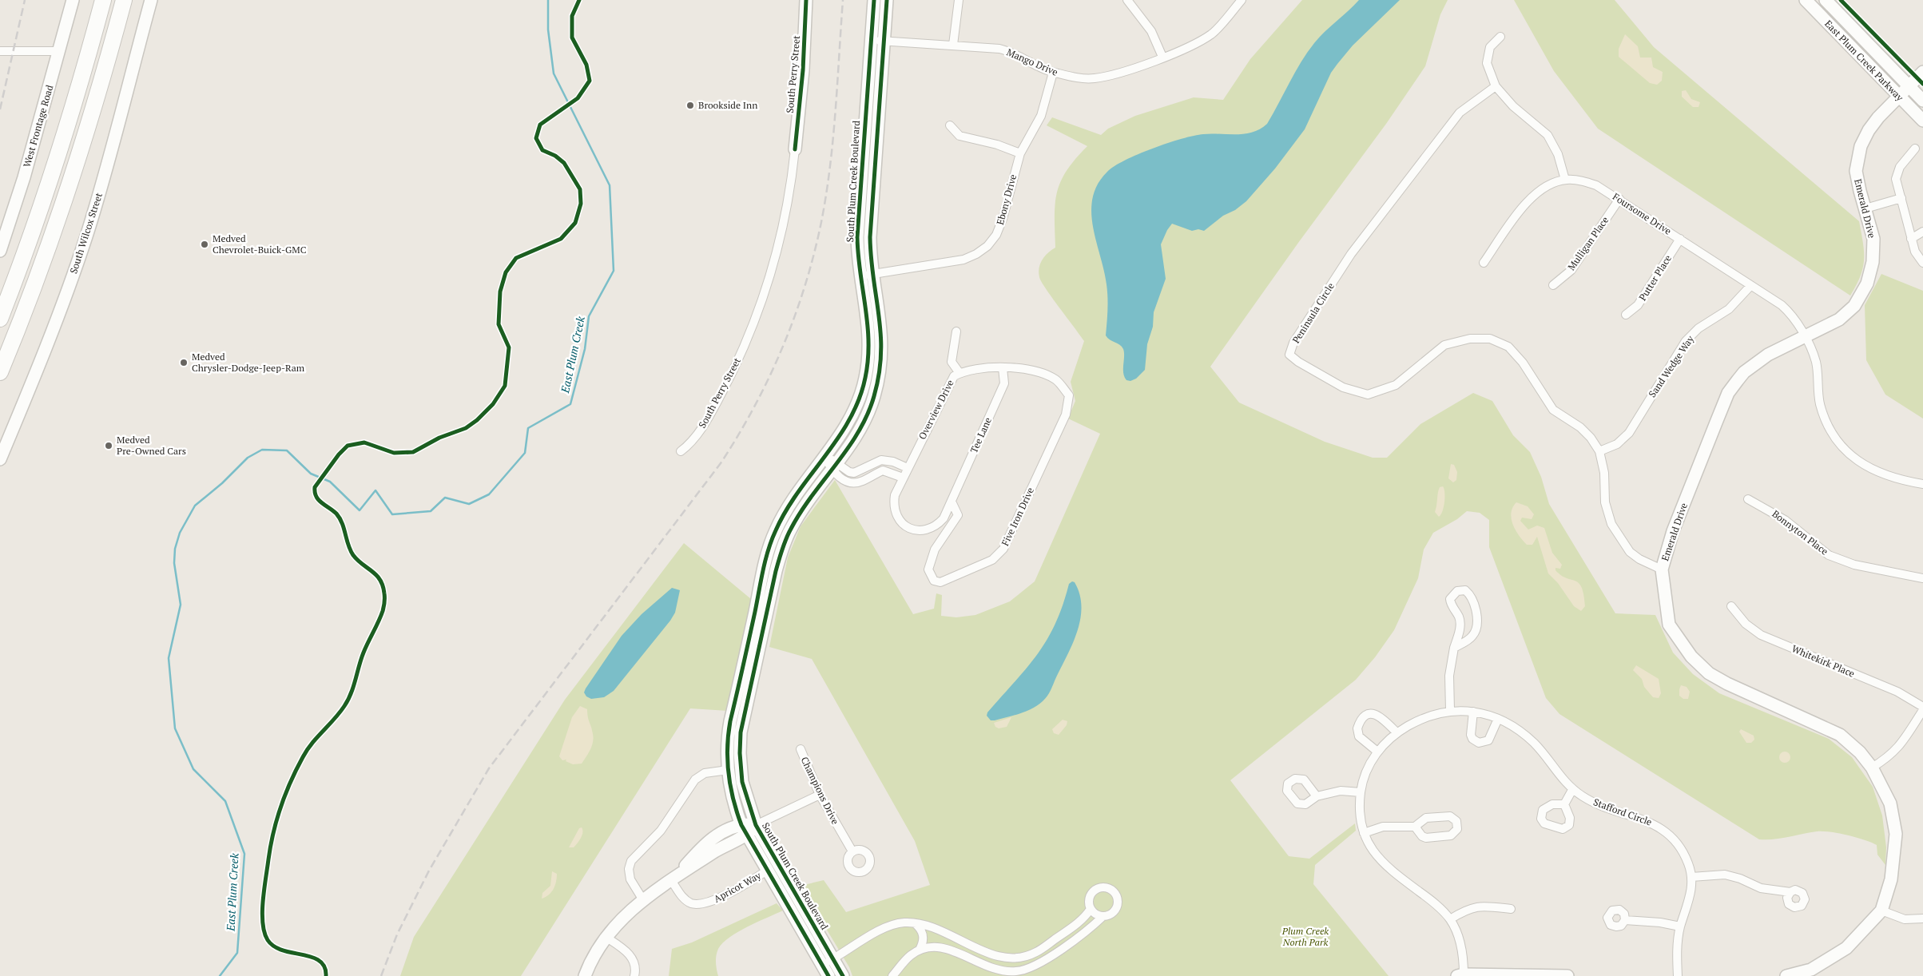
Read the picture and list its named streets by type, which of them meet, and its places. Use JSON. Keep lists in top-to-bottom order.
{
  "streets": {
    "street": [
      "East Plum Creek Parkway",
      "Mango Drive",
      "South Perry Street",
      "West Frontage Road",
      "South Plum Creek Boulevard",
      "Ebony Drive",
      "Emerald Drive",
      "Foursome Drive",
      "South Wilcox Street",
      "Mulligan Place",
      "Putter Place",
      "Peninsula Circle",
      "Sand Wedge Way",
      "Overview Drive",
      "Tee Lane",
      "Five Iron Drive",
      "Bonnyton Place",
      "Whitekirk Place",
      "Champions Drive",
      "Stafford Circle",
      "Apricot Way"
    ]
  },
  "crossings": [
    ["East Plum Creek Parkway", "Emerald Drive"],
    ["Mango Drive", "South Plum Creek Boulevard"],
    ["Mango Drive", "Ebony Drive"],
    ["South Plum Creek Boulevard", "Ebony Drive"],
    ["South Plum Creek Boulevard", "Apricot Way"],
    ["Emerald Drive", "Foursome Drive"],
    ["Emerald Drive", "Peninsula Circle"],
    ["Foursome Drive", "Mulligan Place"],
    ["Foursome Drive", "Putter Place"],
    ["Foursome Drive", "Sand Wedge Way"],
    ["Peninsula Circle", "Sand Wedge Way"],
    ["Overview Drive", "Tee Lane"],
    ["Overview Drive", "Five Iron Drive"],
    ["Tee Lane", "Five Iron Drive"]
  ],
  "water": ["East Plum Creek"],
  "parks": ["Plum Creek North Park"],
  "places": [
    "Brookside Inn",
    "Medved Chevrolet-Buick-GMC",
    "Medved Chrysler-Dodge-Jeep-Ram",
    "Medved Pre-Owned Cars"
  ]
}
